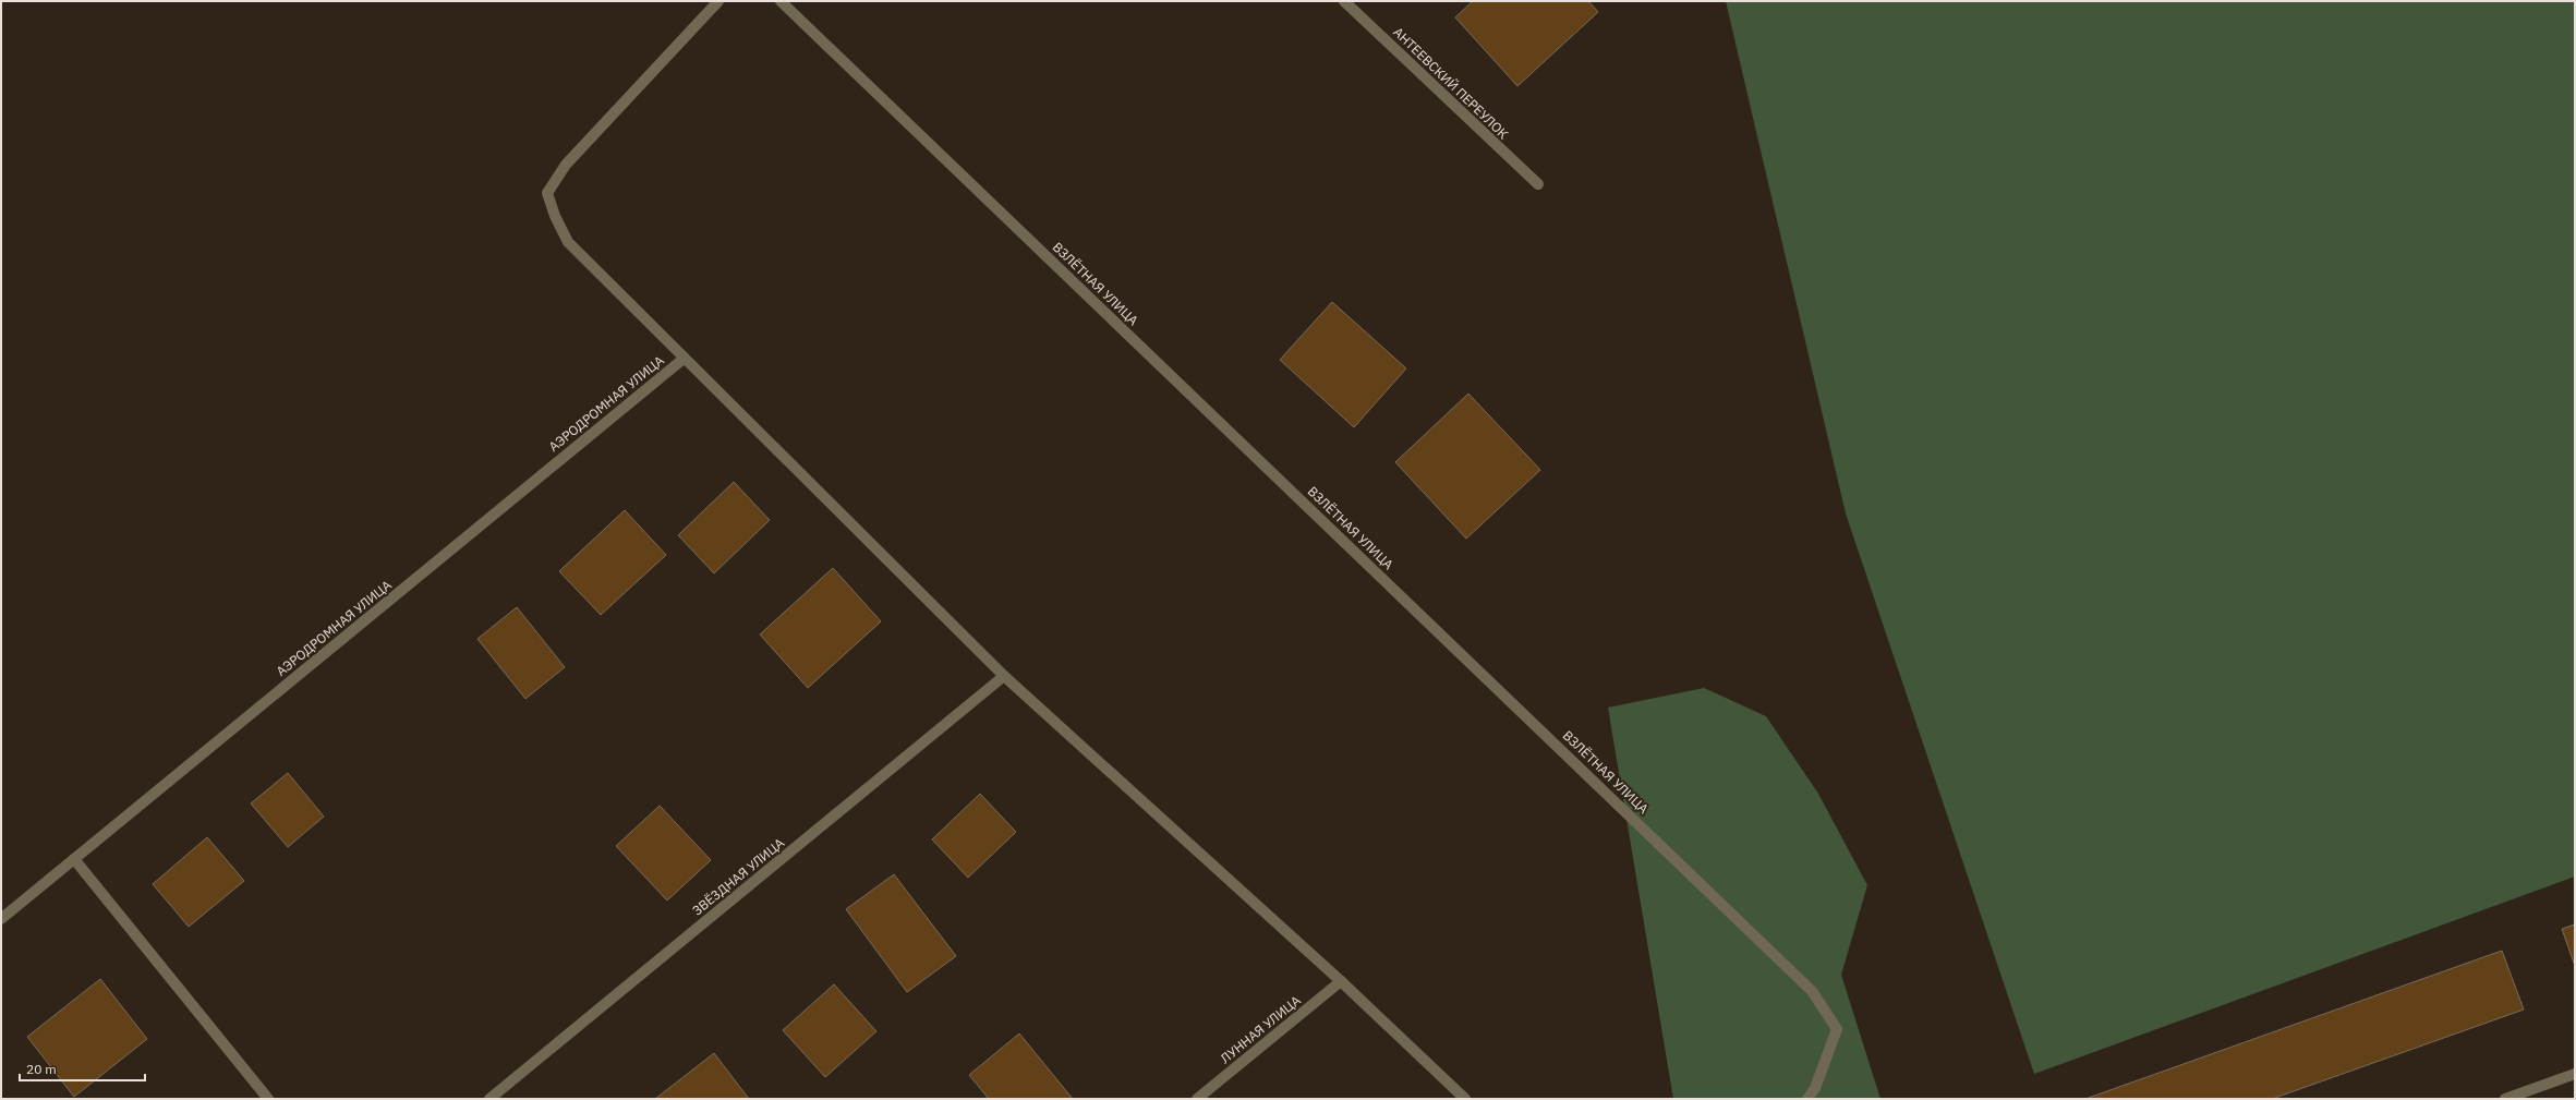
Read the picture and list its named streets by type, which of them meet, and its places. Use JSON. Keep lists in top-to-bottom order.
{
  "streets": {
    "street": [
      "АНТЕЕВСКИЙ ПЕРЕУЛОК",
      "ВЗЛЁТНАЯ УЛИЦА",
      "АЭРОДРОМНАЯ УЛИЦА",
      "ЗВЁЗДНАЯ УЛИЦА",
      "ЛУННАЯ УЛИЦА"
    ]
  },
  "scale_bar": "20 m"
}
